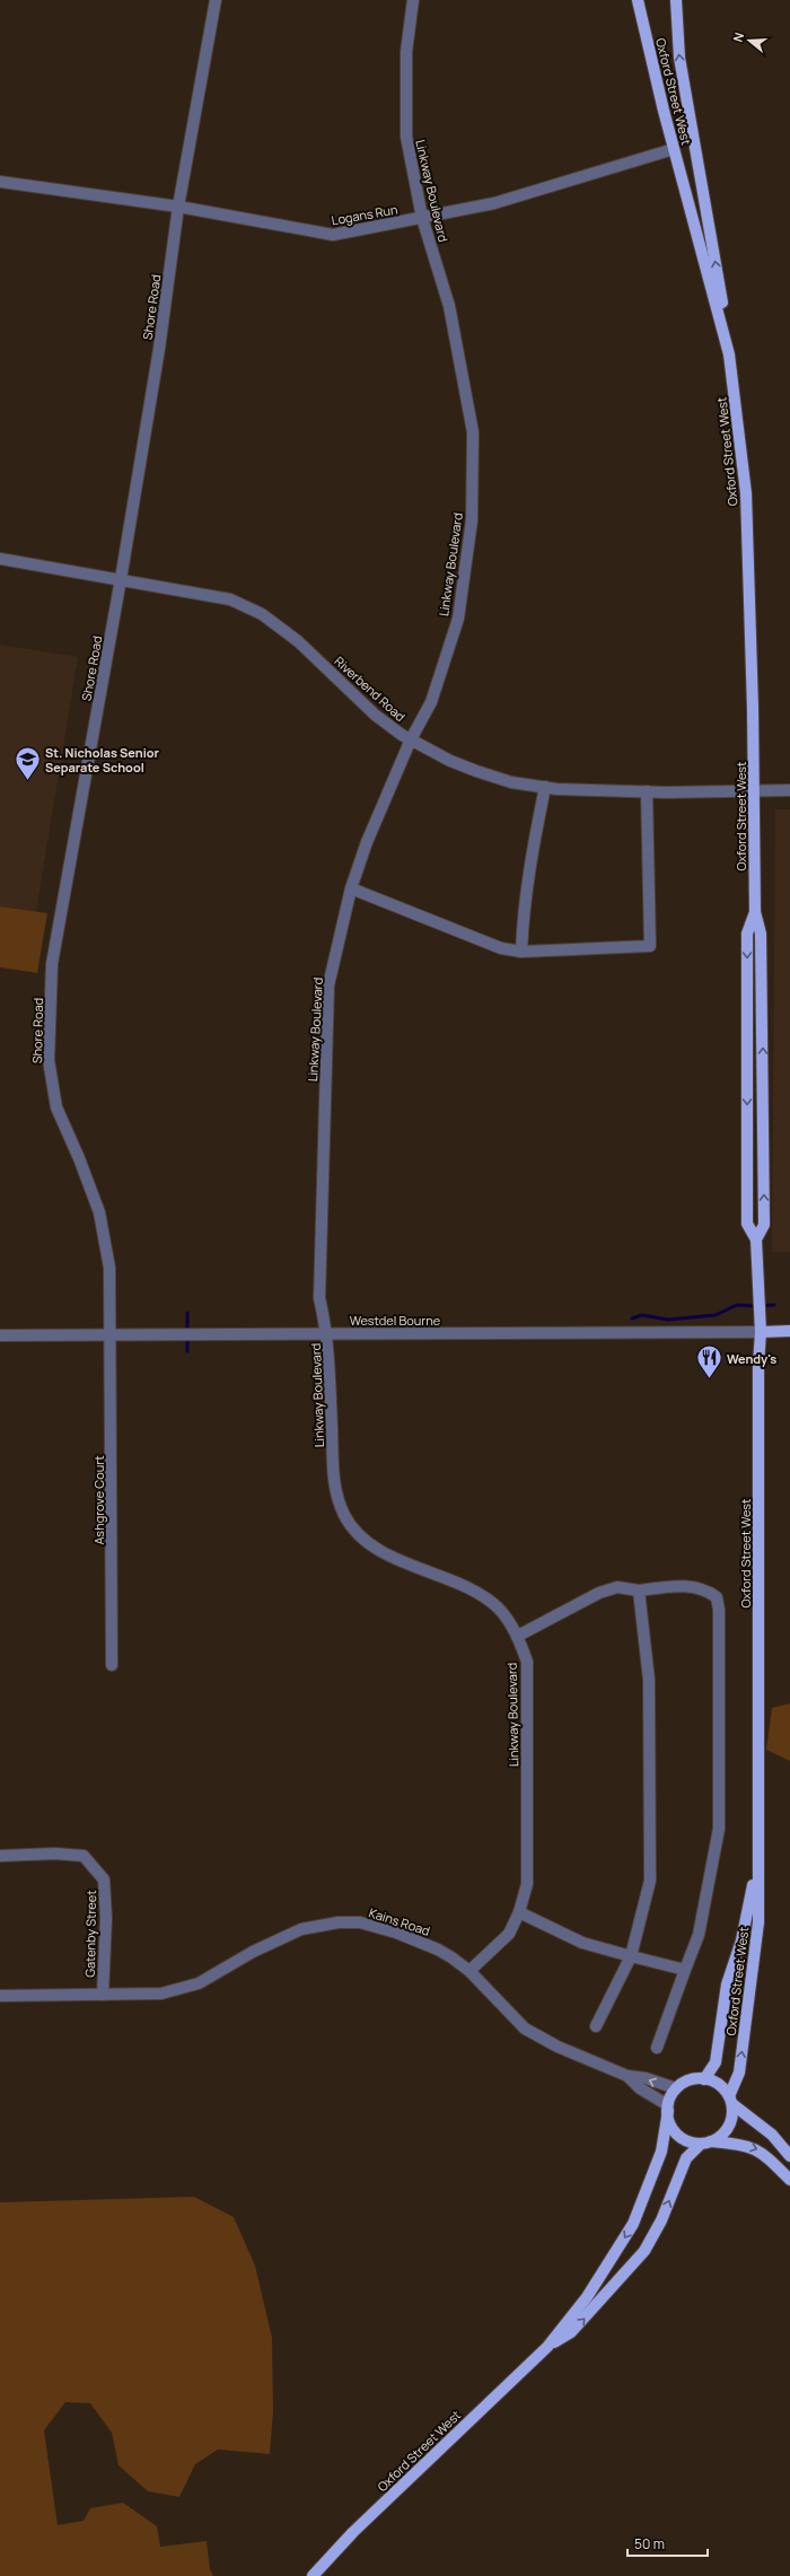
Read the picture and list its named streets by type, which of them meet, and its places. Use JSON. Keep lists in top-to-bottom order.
{
  "streets": {
    "main road": ["Oxford Street West", "Westdel Bourne"],
    "street": [
      "Linkway Boulevard",
      "Logans Run",
      "Shore Road",
      "Riverbend Road",
      "Ashgrove Court",
      "Kains Road",
      "Gatenby Street"
    ]
  },
  "crossings": [
    ["Oxford Street West", "Logans Run"],
    ["Oxford Street West", "Riverbend Road"],
    ["Oxford Street West", "Westdel Bourne"],
    ["Oxford Street West", "Kains Road"],
    ["Linkway Boulevard", "Logans Run"],
    ["Linkway Boulevard", "Riverbend Road"],
    ["Linkway Boulevard", "Westdel Bourne"],
    ["Linkway Boulevard", "Kains Road"],
    ["Logans Run", "Shore Road"],
    ["Shore Road", "Riverbend Road"],
    ["Shore Road", "Westdel Bourne"],
    ["Shore Road", "Ashgrove Court"],
    ["Westdel Bourne", "Ashgrove Court"],
    ["Kains Road", "Gatenby Street"]
  ],
  "places": {
    "school or university": ["St. Nicholas Senior Separate School"],
    "restaurant": ["Wendy's"]
  },
  "scale_bar": "50 m",
  "north": "left"
}
